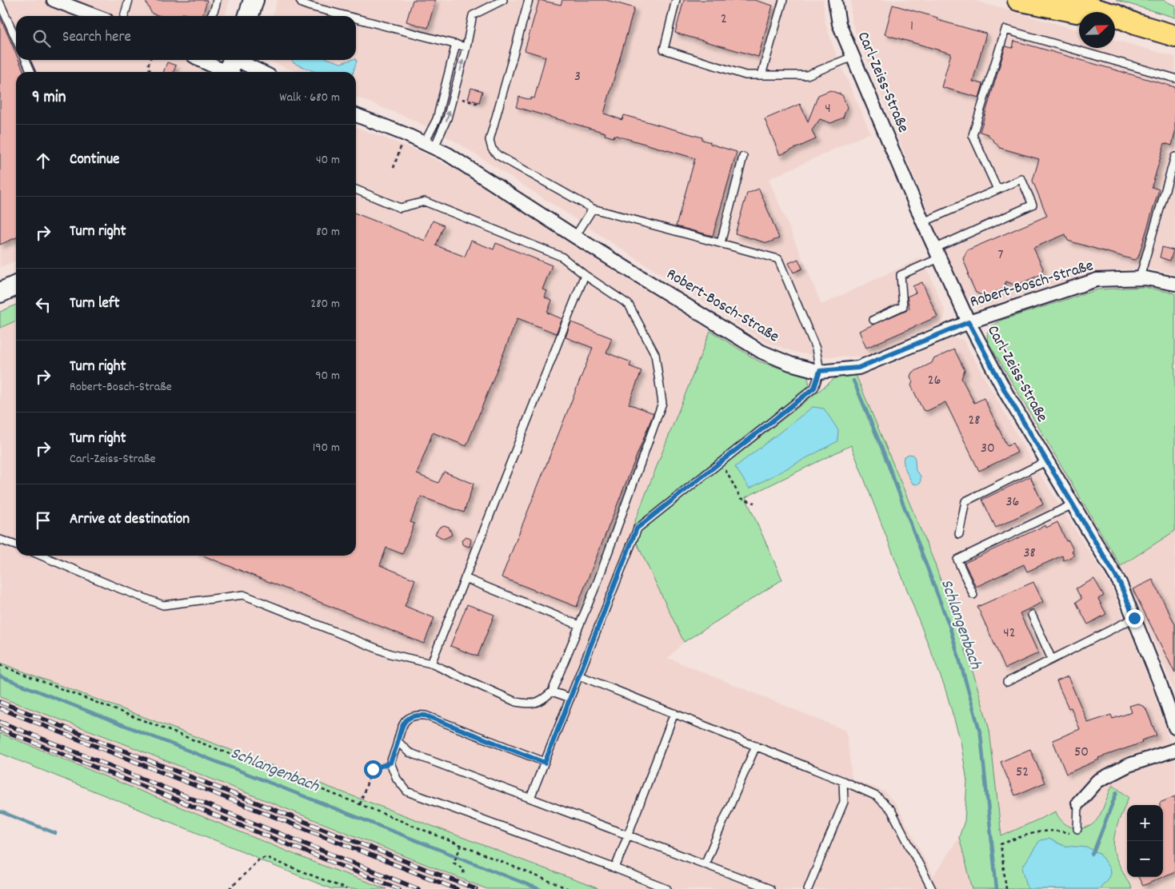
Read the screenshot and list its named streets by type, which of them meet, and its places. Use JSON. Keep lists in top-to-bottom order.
{
  "streets": {
    "street": ["Carl-Zeiss-Straße", "Robert-Bosch-Straße"]
  },
  "crossings": [
    ["Carl-Zeiss-Straße", "Robert-Bosch-Straße"]
  ],
  "water": ["Schlangenbach"],
  "house_numbers": [
    "2",
    "1",
    "3",
    "4",
    "7",
    "26",
    "28",
    "30",
    "36",
    "38",
    "42",
    "50",
    "52"
  ],
  "north": "top right",
  "page": {
    "search": "Search here",
    "heading": ["9 min", "Walk · 680 m"],
    "list": [
      ["Continue", "40 m"],
      ["Turn right", "80 m"],
      ["Turn left", "280 m"],
      ["Turn right", "Robert-Bosch-Straße", "90 m"],
      ["Turn right", "Carl-Zeiss-Straße", "190 m"],
      "Arrive at destination"
    ],
    "map_buttons": ["+", "−"]
  }
}
